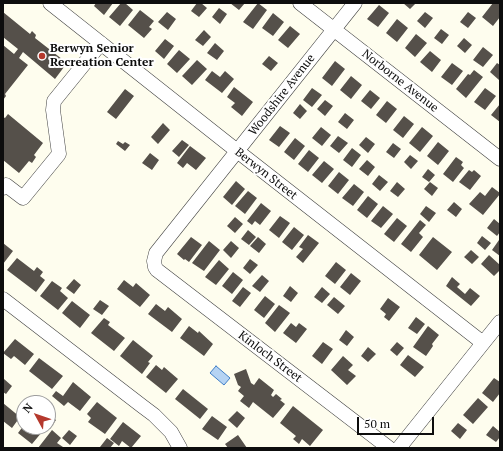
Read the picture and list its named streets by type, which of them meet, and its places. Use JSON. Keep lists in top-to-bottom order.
{
  "streets": {
    "street": [
      "Norborne Avenue",
      "Woodshire Avenue",
      "Berwyn Street",
      "Kinloch Street"
    ]
  },
  "crossings": [
    ["Norborne Avenue", "Woodshire Avenue"],
    ["Woodshire Avenue", "Berwyn Street"],
    ["Woodshire Avenue", "Kinloch Street"]
  ],
  "places": ["Berwyn Senior Recreation Center"],
  "scale_bar": "50 m",
  "north": "top left"
}
